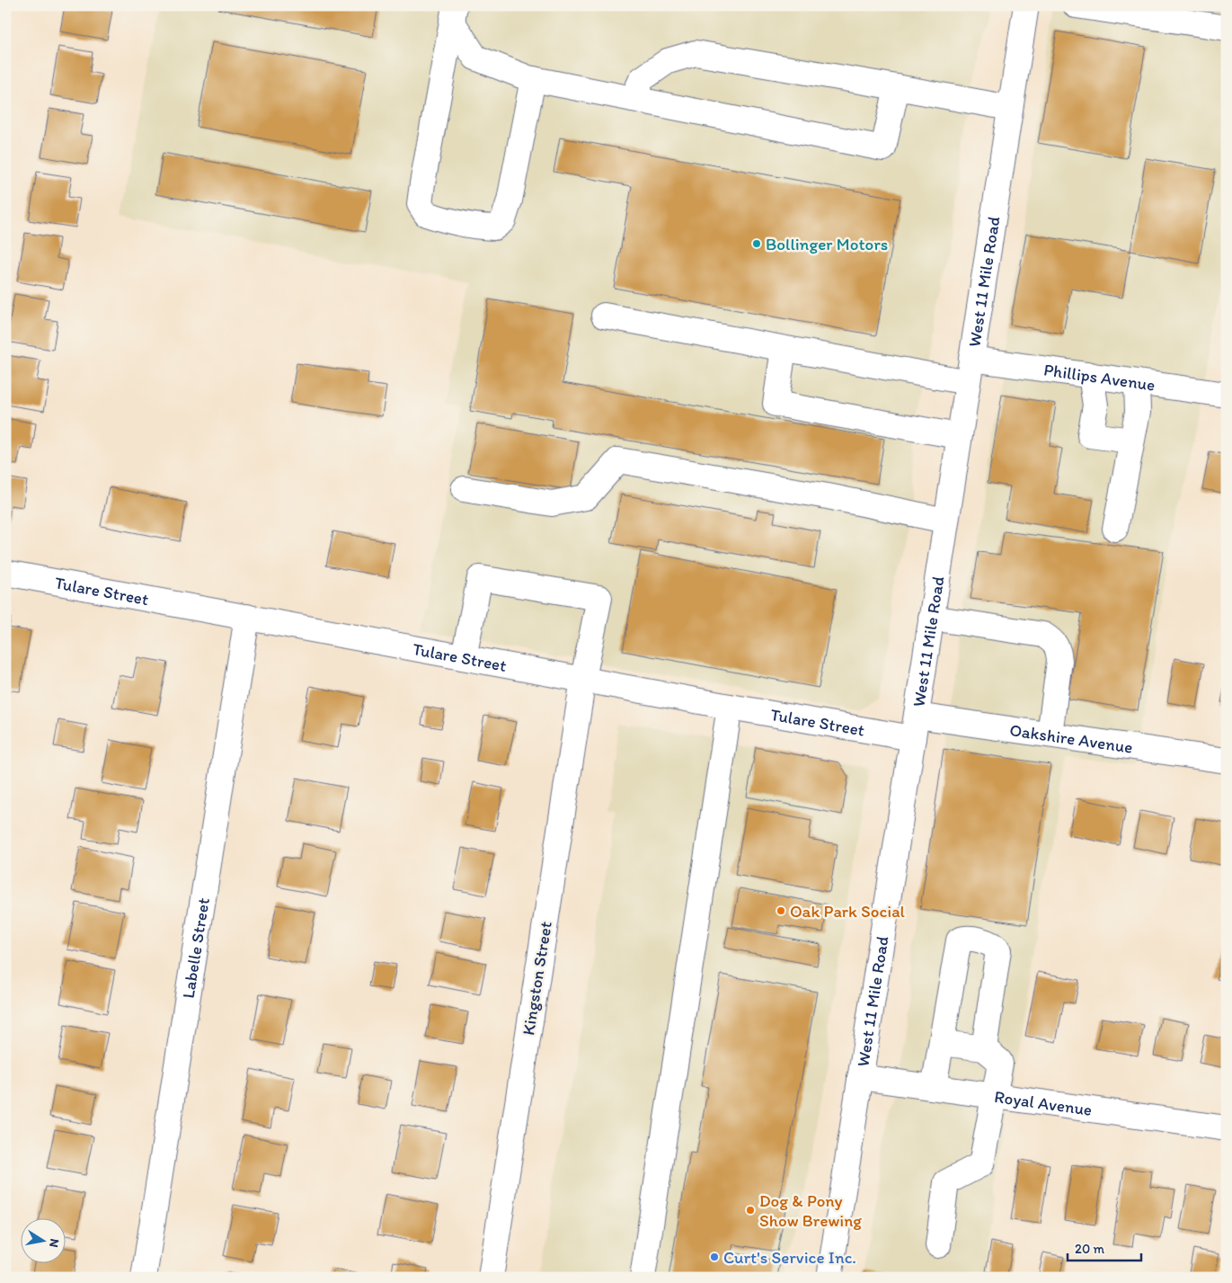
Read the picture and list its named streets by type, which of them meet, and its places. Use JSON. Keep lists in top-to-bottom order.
{
  "streets": {
    "street": [
      "West 11 Mile Road",
      "Phillips Avenue",
      "Tulare Street",
      "Oakshire Avenue",
      "Labelle Street",
      "Kingston Street",
      "Royal Avenue"
    ]
  },
  "crossings": [
    ["West 11 Mile Road", "Phillips Avenue"],
    ["West 11 Mile Road", "Tulare Street"],
    ["West 11 Mile Road", "Oakshire Avenue"],
    ["West 11 Mile Road", "Royal Avenue"],
    ["Tulare Street", "Oakshire Avenue"],
    ["Tulare Street", "Labelle Street"],
    ["Tulare Street", "Kingston Street"]
  ],
  "places": [
    "Bollinger Motors",
    "Oak Park Social",
    "Dog & Pony Show Brewing",
    "Curt's Service Inc."
  ],
  "scale_bar": "20 m",
  "north": "right"
}
